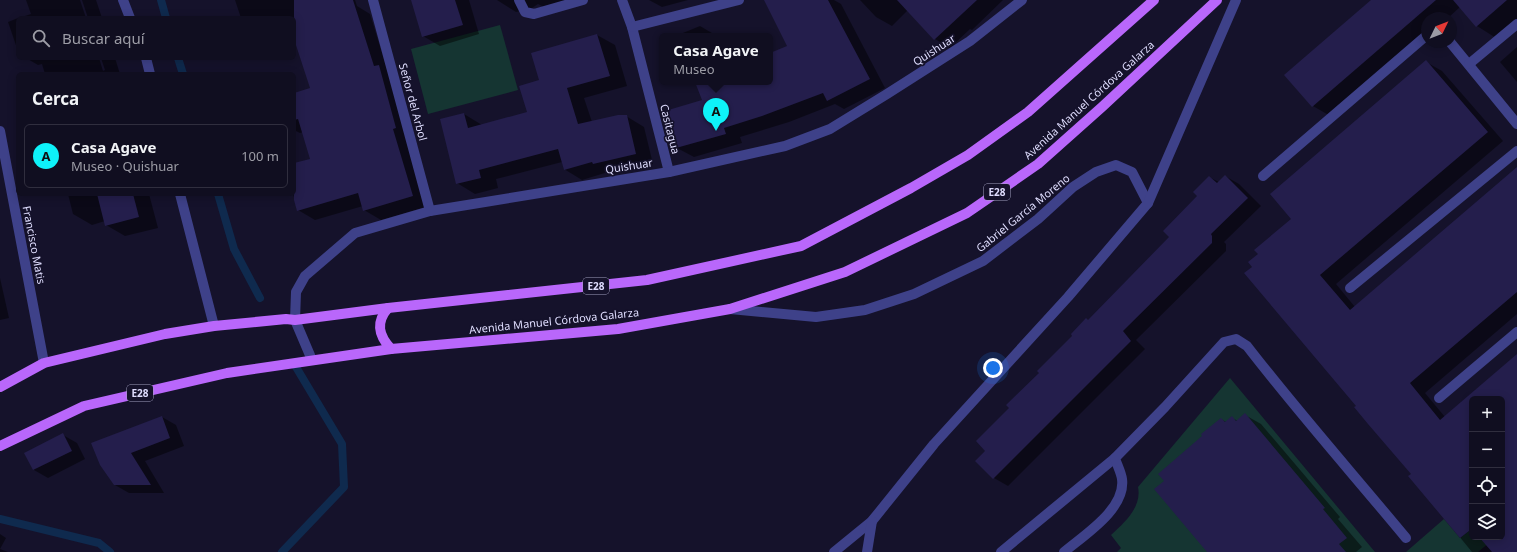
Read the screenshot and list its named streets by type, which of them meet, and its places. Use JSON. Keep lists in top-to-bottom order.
{
  "streets": {
    "main road": ["Avenida Manuel Córdova Galarza", "E28"],
    "street": [
      "Quishuar",
      "Señor del Arbol",
      "Casitagua",
      "Gabriel García Moreno",
      "Francisco Matis"
    ]
  },
  "crossings": [
    ["Quishuar", "Avenida Manuel Córdova Galarza"],
    ["Quishuar", "Señor del Arbol"],
    ["Quishuar", "Casitagua"],
    ["Quishuar", "E28"],
    ["Avenida Manuel Córdova Galarza", "Gabriel García Moreno"],
    ["E28", "Francisco Matis"]
  ],
  "north": "top right",
  "page": {
    "search": "Buscar aquí",
    "popup": ["Casa Agave", "Museo"],
    "heading": "Cerca",
    "pins": "A",
    "list": [
      {
        "mark": "A",
        "name": "Casa Agave",
        "note": "Museo · Quishuar",
        "value": "100 m"
      }
    ],
    "map_buttons": ["+", "−"]
  }
}
